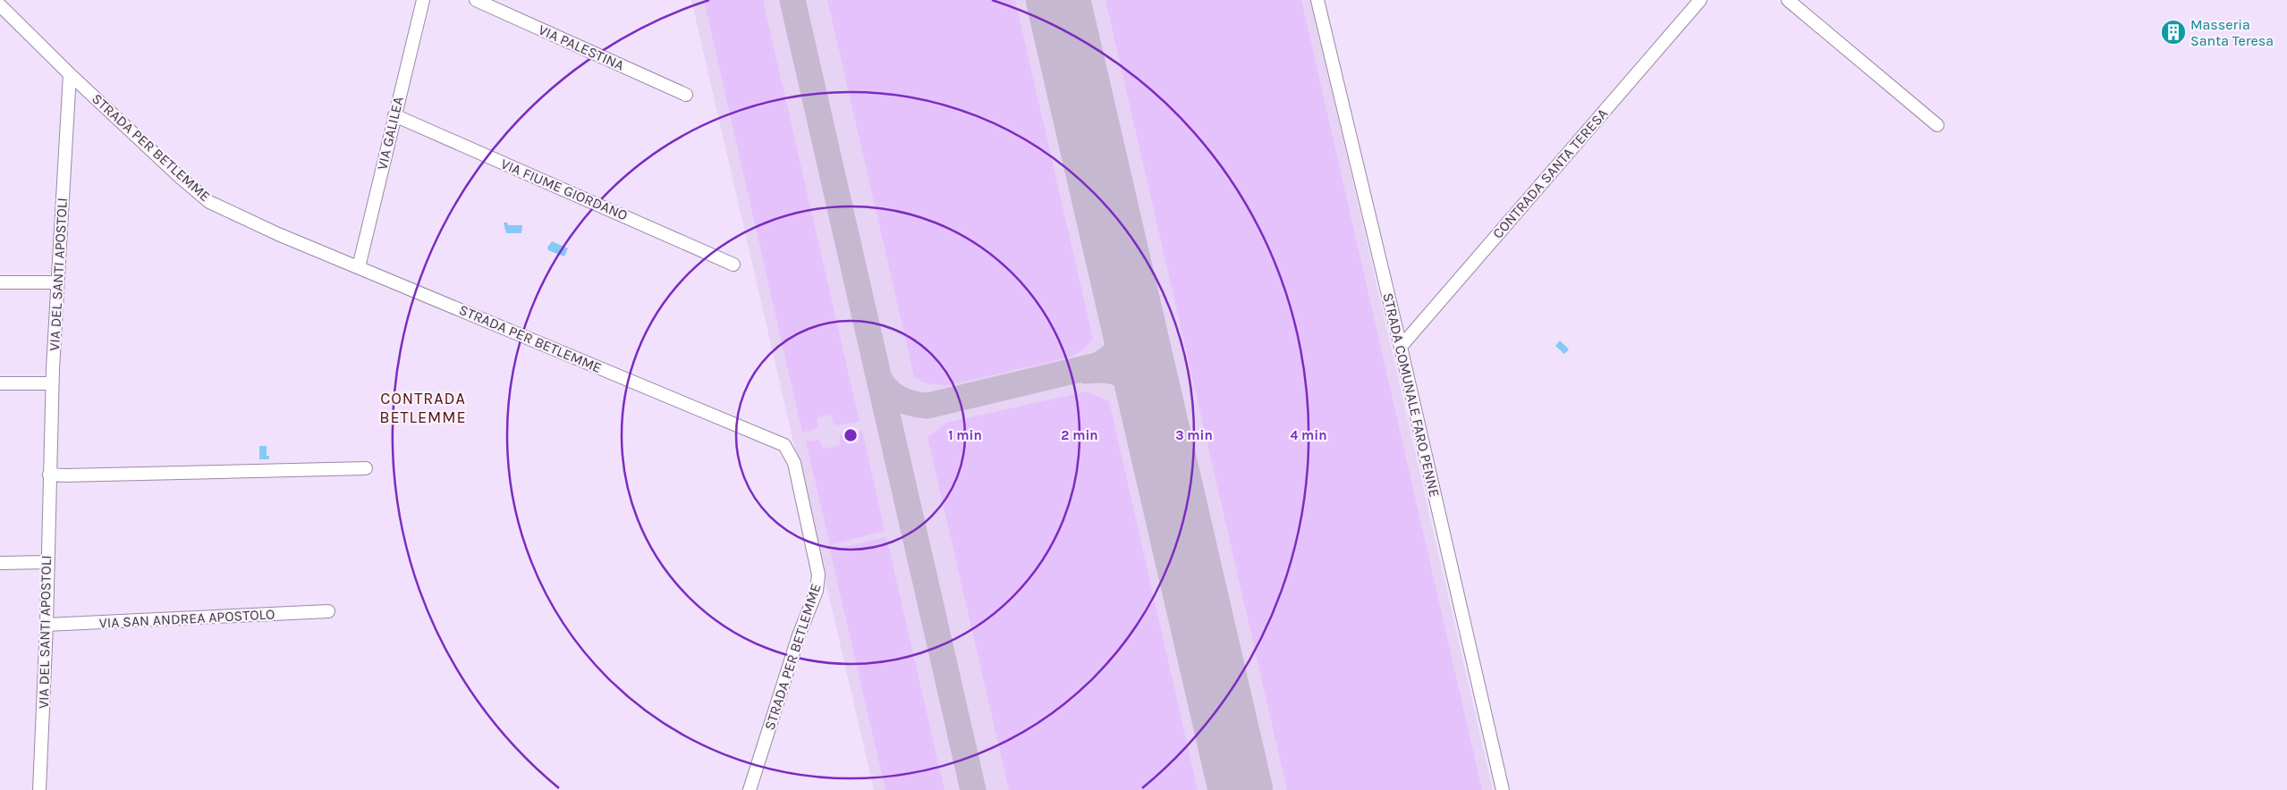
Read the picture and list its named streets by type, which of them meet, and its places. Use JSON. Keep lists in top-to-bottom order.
{
  "streets": {
    "street": [
      "VIA PALESTINA",
      "VIA GALILEA",
      "STRADA PER BETLEMME",
      "CONTRADA SANTA TERESA",
      "VIA FIUME GIORDANO",
      "VIA DEL SANTI APOSTOLI",
      "STRADA COMUNALE FARO PENNE",
      "VIA SAN ANDREA APOSTOLO"
    ]
  },
  "crossings": [
    ["VIA GALILEA", "STRADA PER BETLEMME"],
    ["VIA GALILEA", "VIA FIUME GIORDANO"],
    ["STRADA PER BETLEMME", "VIA DEL SANTI APOSTOLI"],
    ["CONTRADA SANTA TERESA", "STRADA COMUNALE FARO PENNE"],
    ["VIA DEL SANTI APOSTOLI", "VIA SAN ANDREA APOSTOLO"]
  ],
  "districts": ["CONTRADA BETLEMME"],
  "places": {
    "building": ["Masseria Santa Teresa"]
  },
  "rings": [
    "1 min",
    "2 min",
    "3 min",
    "4 min"
  ]
}
